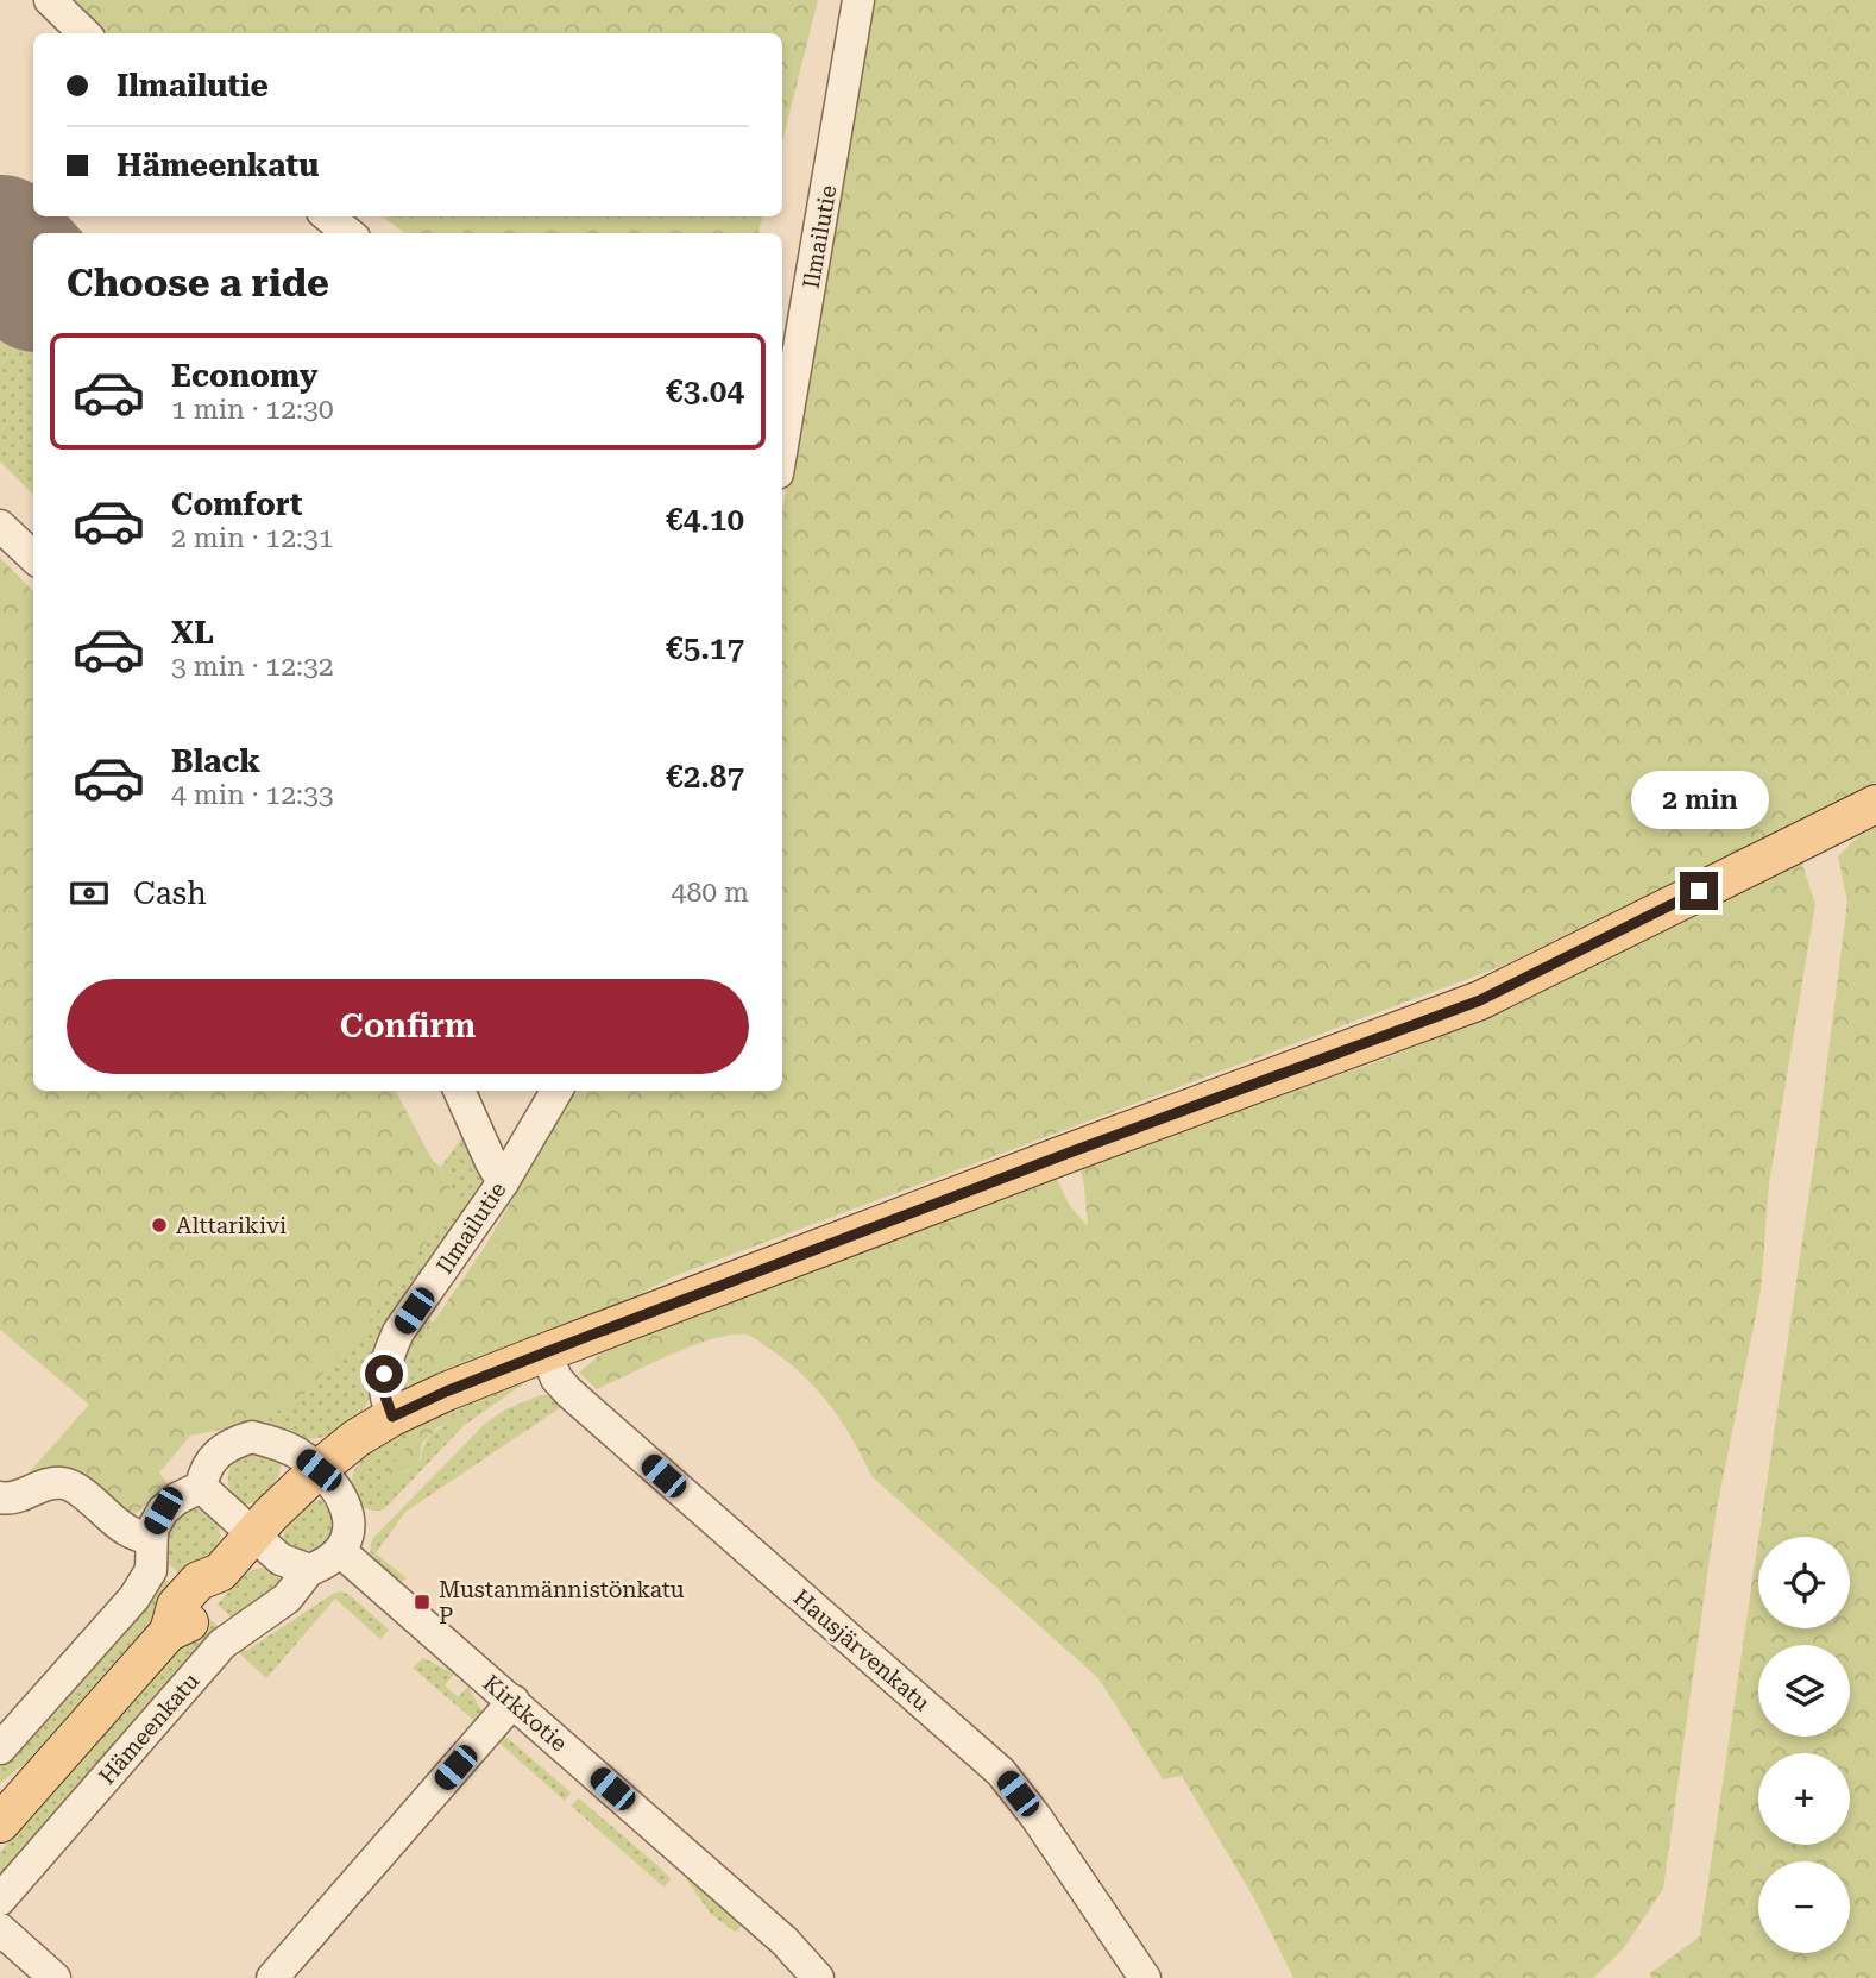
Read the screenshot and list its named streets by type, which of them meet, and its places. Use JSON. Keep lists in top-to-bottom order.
{
  "streets": {
    "street": [
      "Ilmailutie",
      "Hausjärvenkatu",
      "Kirkkotie",
      "Hämeenkatu"
    ]
  },
  "crossings": [
    ["Kirkkotie", "Hämeenkatu"]
  ],
  "places": {
    "other": ["Alttarikivi"],
    "transit": ["Mustanmännistönkatu P"]
  },
  "page": {
    "banner": ["Ilmailutie", "Hämeenkatu"],
    "heading": "Choose a ride",
    "list": [
      {
        "name": "Economy",
        "note": "1 min · 12:30",
        "value": "€3.04"
      },
      {
        "name": "Comfort",
        "note": "2 min · 12:31",
        "value": "€4.10"
      },
      {
        "name": "XL",
        "note": "3 min · 12:32",
        "value": "€5.17"
      },
      {
        "name": "Black",
        "note": "4 min · 12:33",
        "value": "€2.87"
      }
    ],
    "bubble": "2 min",
    "pay": ["Cash", "480 m"],
    "buttons": "Confirm",
    "map_buttons": ["+", "−"]
  }
}
